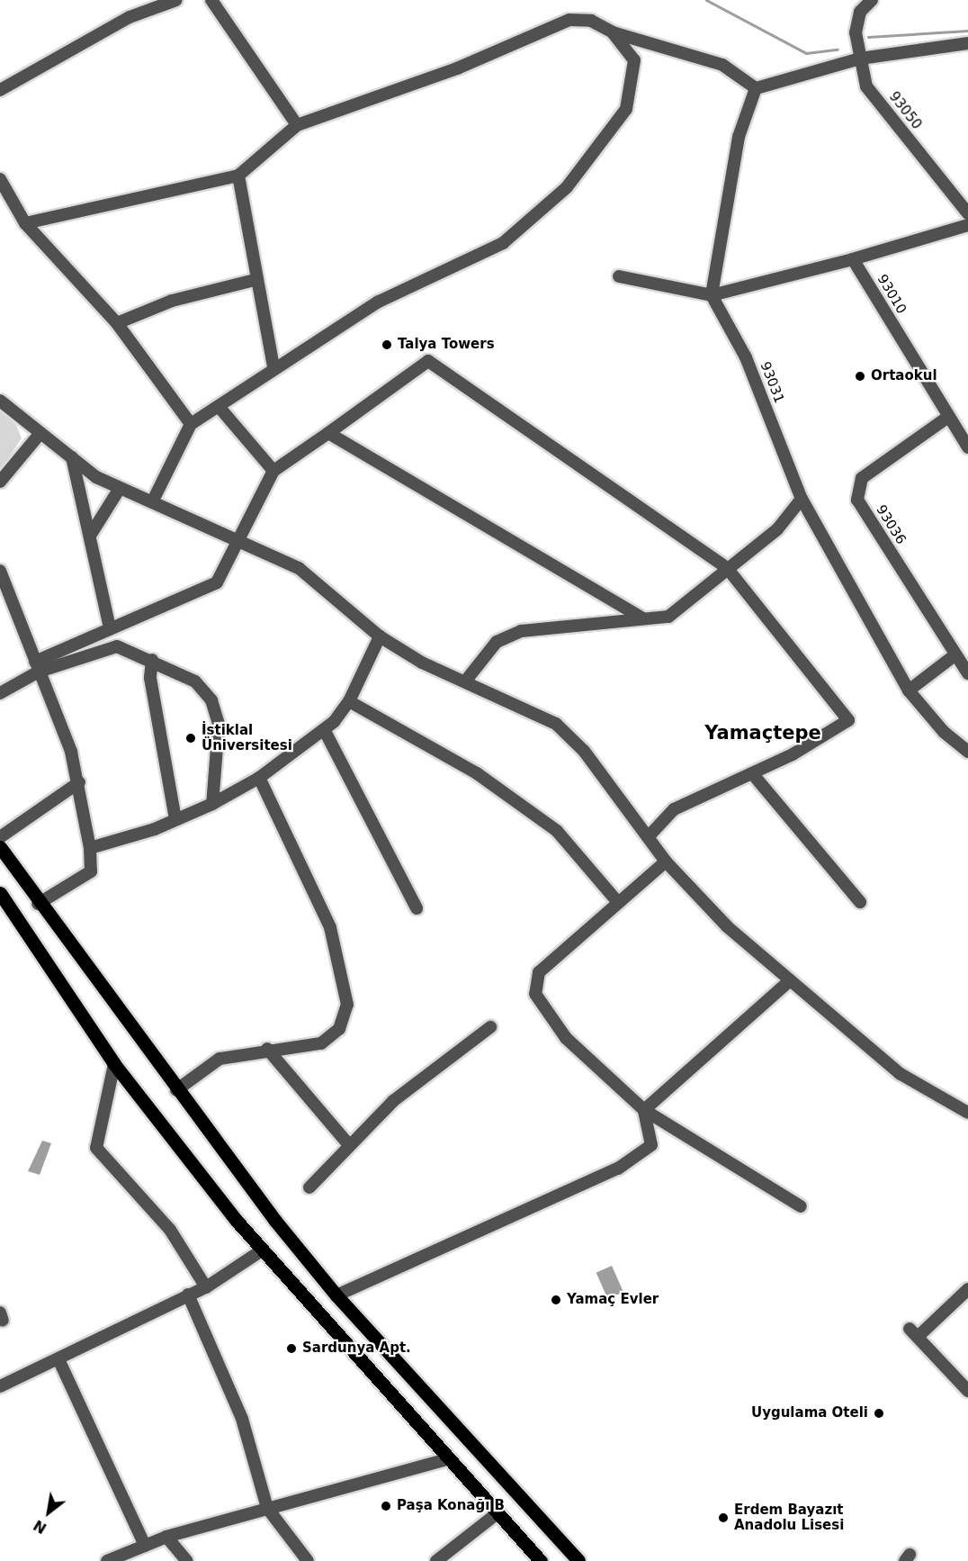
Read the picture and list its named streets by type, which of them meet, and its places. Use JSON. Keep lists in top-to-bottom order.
{
  "streets": {
    "street": [
      "93050",
      "93010",
      "93031",
      "93036"
    ]
  },
  "crossings": [
    ["93010", "93036"]
  ],
  "districts": ["Yamaçtepe"],
  "places": [
    "Talya Towers",
    "Ortaokul",
    "İstiklal Üniversitesi",
    "Yamaç Evler",
    "Sardunya Apt.",
    "Uygulama Oteli",
    "Paşa Konağı B",
    "Erdem Bayazıt Anadolu Lisesi"
  ],
  "north": "bottom left"
}
